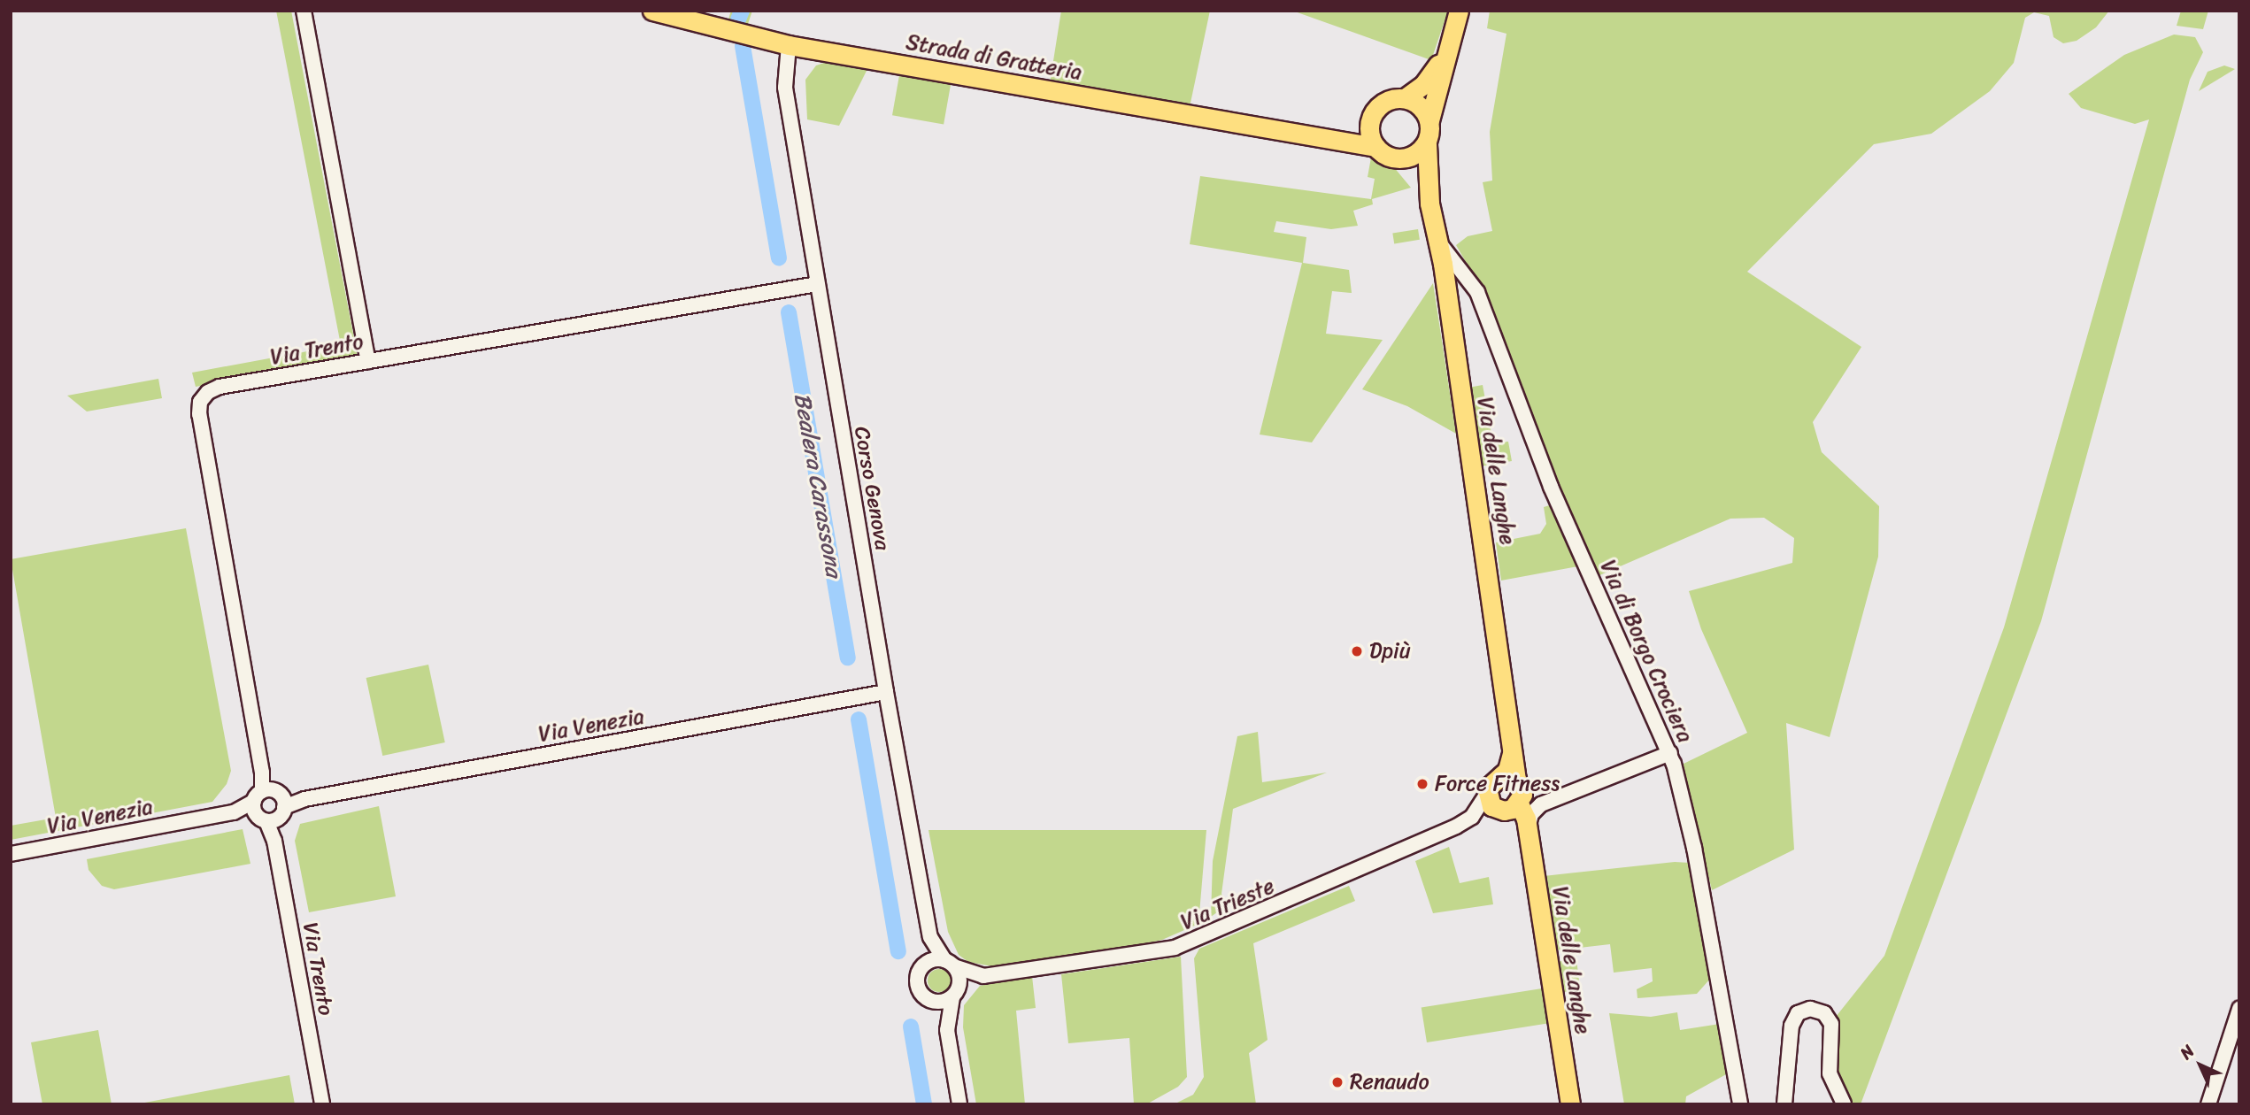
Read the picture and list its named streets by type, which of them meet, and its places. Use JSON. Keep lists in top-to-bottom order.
{
  "streets": {
    "main road": ["Strada di Gratteria", "Via delle Langhe"],
    "street": [
      "Via Trento",
      "Corso Genova",
      "Via di Borgo Crociera",
      "Via Venezia",
      "Via Trieste"
    ]
  },
  "crossings": [
    ["Strada di Gratteria", "Via delle Langhe"],
    ["Strada di Gratteria", "Corso Genova"],
    ["Via Trento", "Corso Genova"],
    ["Via Trento", "Via Venezia"],
    ["Via delle Langhe", "Via di Borgo Crociera"],
    ["Via delle Langhe", "Via Trieste"],
    ["Corso Genova", "Via Venezia"],
    ["Corso Genova", "Via Trieste"]
  ],
  "water": ["Bealera Carassona"],
  "places": ["Dpiù", "Force Fitness", "Renaudo"],
  "north": "top left"
}
